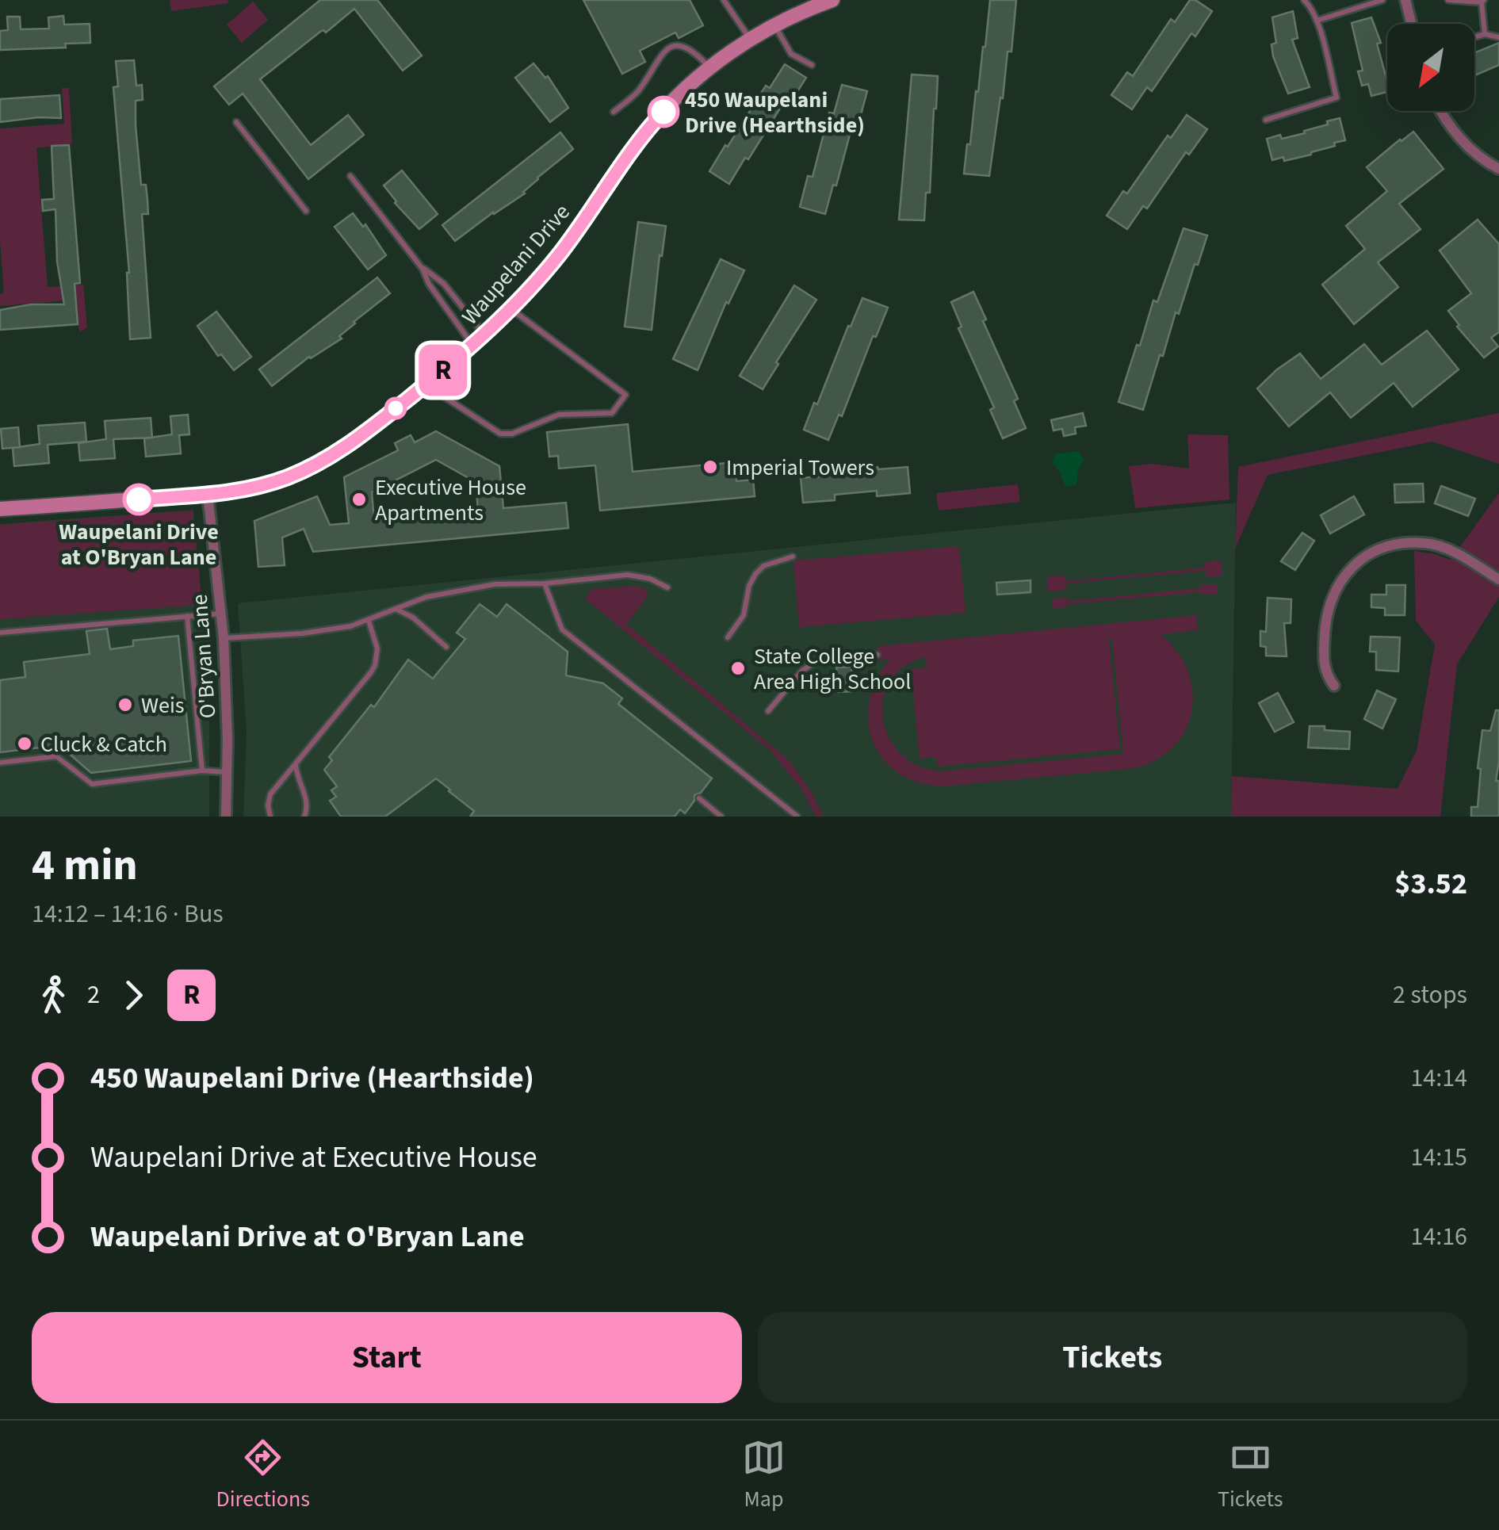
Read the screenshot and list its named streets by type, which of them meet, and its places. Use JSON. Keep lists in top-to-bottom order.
{
  "streets": {
    "street": ["Waupelani Drive", "O'Bryan Lane"]
  },
  "crossings": [
    ["Waupelani Drive", "O'Bryan Lane"]
  ],
  "places": [
    "450 Waupelani Drive (Hearthside)",
    "Imperial Towers",
    "Waupelani Drive at O'Bryan Lane",
    "Executive House Apartments",
    "State College Area High School",
    "Weis",
    "Cluck & Catch"
  ],
  "lines": ["bus line R"],
  "north": "bottom left",
  "page": {
    "on_map": "R",
    "heading": ["4 min", "14:12 – 14:16 · Bus", "$3.52"],
    "legs": ["2", "R", "2 stops"],
    "list": [
      {
        "name": "450 Waupelani Drive (Hearthside)",
        "value": "14:14"
      },
      {
        "name": "Waupelani Drive at Executive House",
        "value": "14:15"
      },
      {
        "name": "Waupelani Drive at O'Bryan Lane",
        "value": "14:16"
      }
    ],
    "buttons": ["Start", "Tickets"],
    "tabs": ["Directions", "Map", "Tickets"]
  }
}
